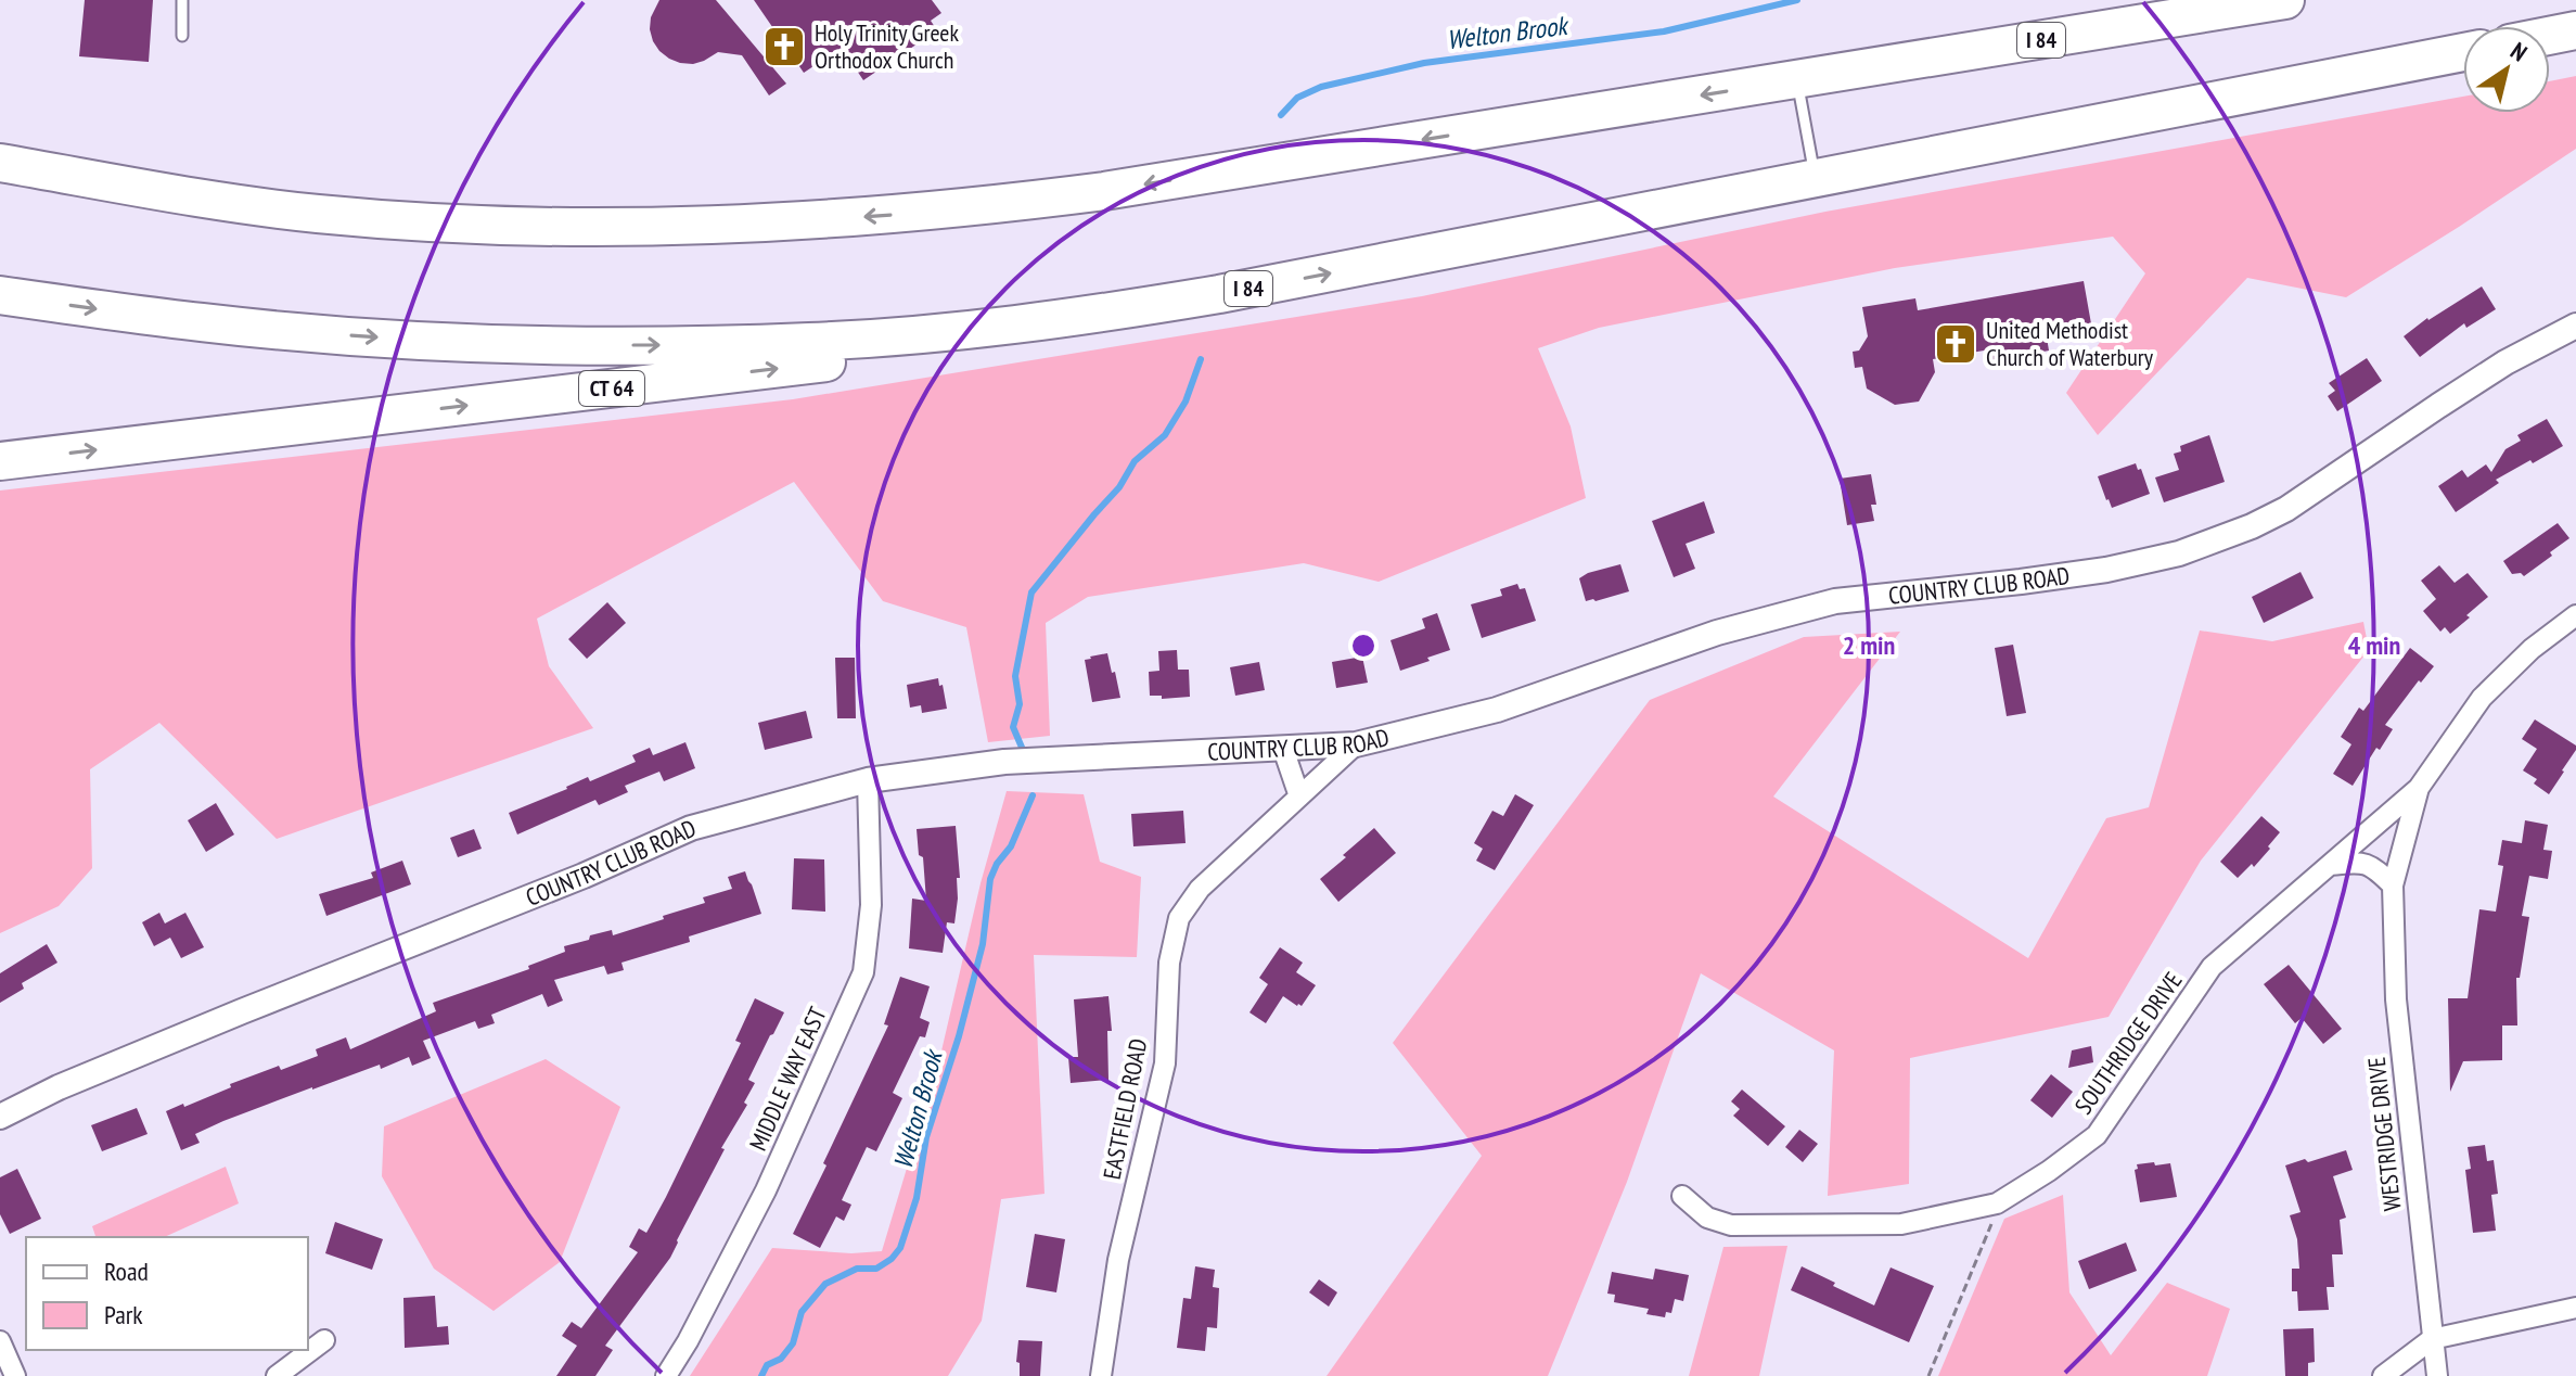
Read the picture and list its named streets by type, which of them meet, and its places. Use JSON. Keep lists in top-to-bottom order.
{
  "streets": {
    "highway": ["I 84", "CT 64"],
    "street": [
      "COUNTRY CLUB ROAD",
      "SOUTHRIDGE DRIVE",
      "MIDDLE WAY EAST",
      "EASTFIELD ROAD",
      "WESTRIDGE DRIVE"
    ]
  },
  "crossings": [
    ["I 84", "CT 64"],
    ["COUNTRY CLUB ROAD", "MIDDLE WAY EAST"],
    ["COUNTRY CLUB ROAD", "EASTFIELD ROAD"],
    ["SOUTHRIDGE DRIVE", "WESTRIDGE DRIVE"]
  ],
  "water": ["Welton Brook"],
  "places": {
    "church": ["Holy Trinity Greek Orthodox Church", "United Methodist Church of Waterbury"]
  },
  "legend": ["Road", "Park"],
  "north": "top right",
  "rings": ["2 min", "4 min"]
}
